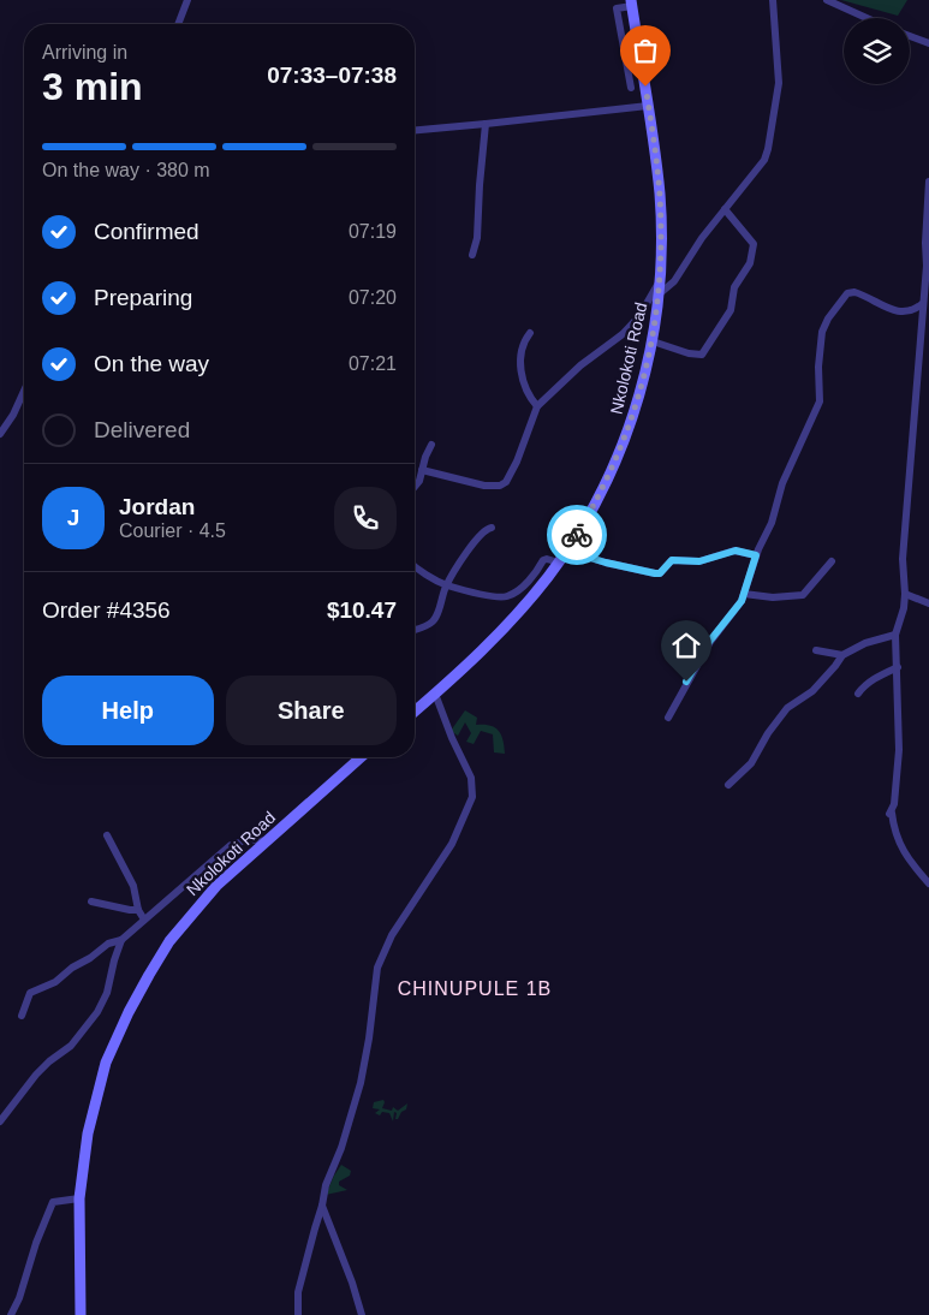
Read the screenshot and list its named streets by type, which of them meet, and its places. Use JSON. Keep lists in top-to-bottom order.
{
  "streets": {
    "main road": ["Nkolokoti Road"]
  },
  "districts": ["CHINUPULE 1B"],
  "page": {
    "heading": ["3 min", "Arriving in", "07:33–07:38"],
    "panel": [
      "Jordan",
      "Courier · 4.5",
      "Order #4356",
      "$10.47"
    ],
    "bar": "On the way · 380 m",
    "list": [
      ["Confirmed", "07:19"],
      ["Preparing", "07:20"],
      ["On the way", "07:21"],
      "Delivered"
    ],
    "round": "J",
    "buttons": ["Help", "Share"]
  }
}
